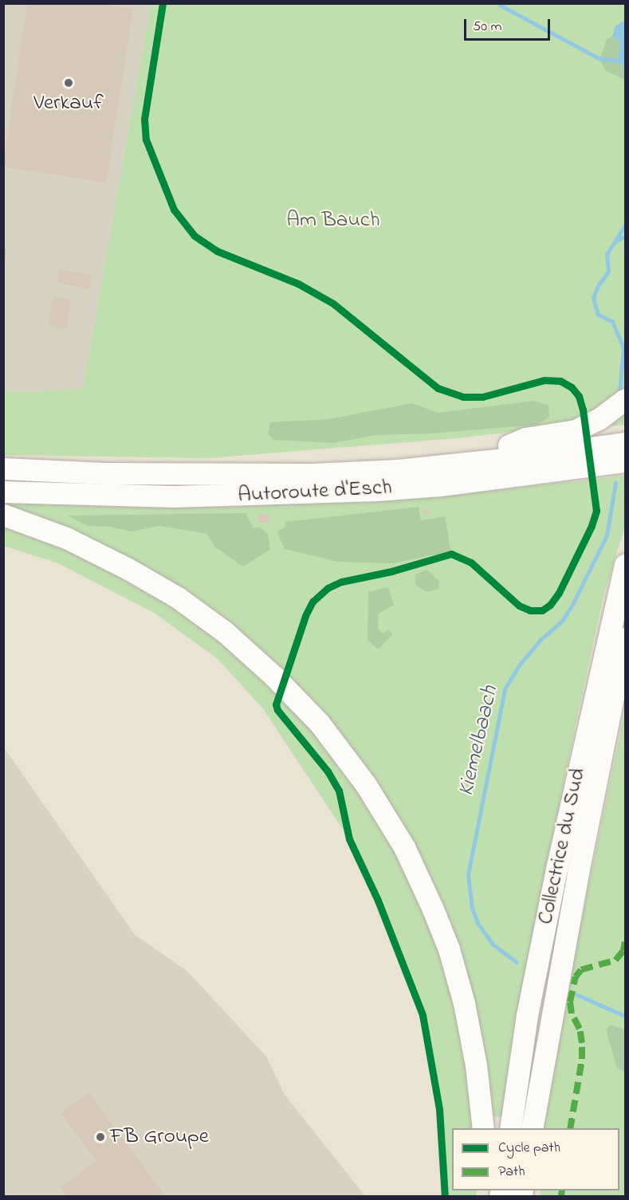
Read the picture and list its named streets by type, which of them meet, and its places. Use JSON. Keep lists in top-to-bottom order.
{
  "streets": {
    "highway": ["Autoroute d'Esch", "Collectrice du Sud"]
  },
  "water": ["Kiemelbaach"],
  "parks": ["Am Bauch"],
  "places": ["Verkauf", "FB Groupe"],
  "legend": ["Cycle path", "Path"],
  "scale_bar": "50 m"
}
